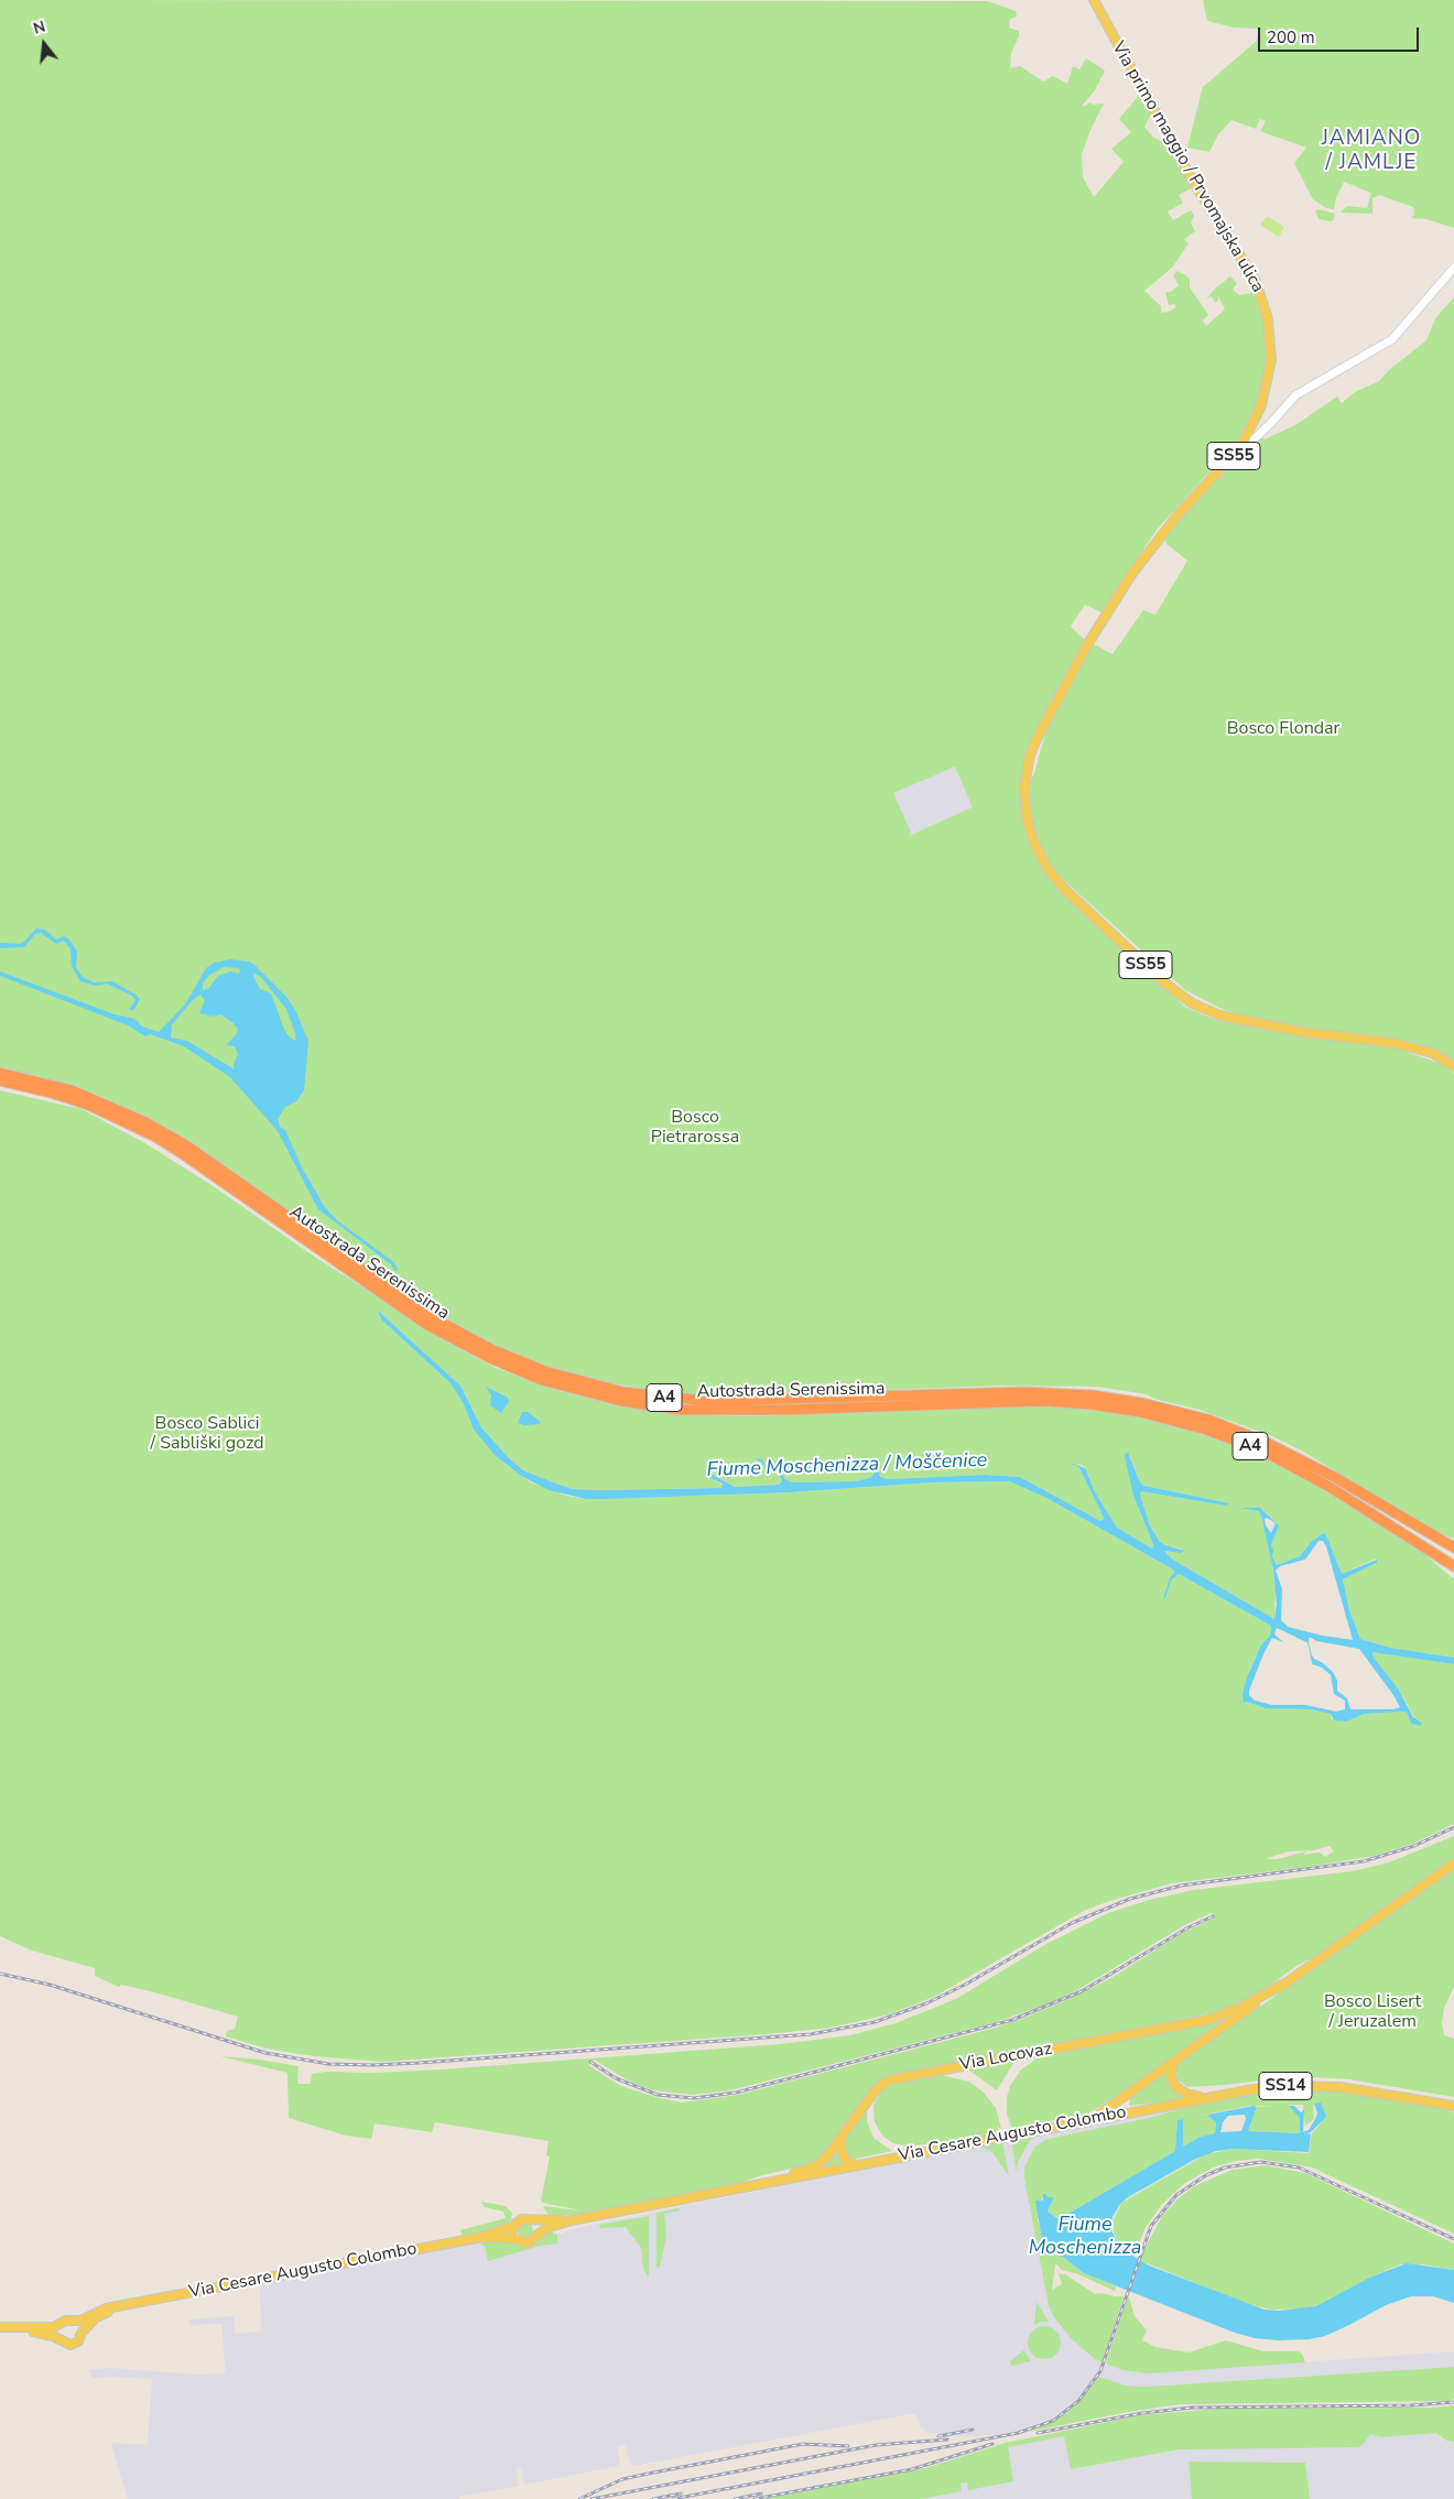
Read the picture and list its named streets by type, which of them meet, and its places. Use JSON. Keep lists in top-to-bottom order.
{
  "streets": {
    "highway": ["Autostrada Serenissima", "A4"],
    "main road": [
      "Via primo maggio / Prvomajska ulica",
      "SS55",
      "Via Locovaz",
      "SS14",
      "Via Cesare Augusto Colombo"
    ]
  },
  "crossings": [
    ["Autostrada Serenissima", "A4"],
    ["Via Locovaz", "Via Cesare Augusto Colombo"]
  ],
  "districts": ["JAMIANO / JAMLJE"],
  "water": ["Fiume Moschenizza / Moščenice", "Fiume Moschenizza"],
  "parks": [
    "Bosco Flondar",
    "Bosco Pietrarossa",
    "Bosco Sablici / Sabliški gozd",
    "Bosco Lisert / Jeruzalem"
  ],
  "scale_bar": "200 m",
  "north": "top"
}
